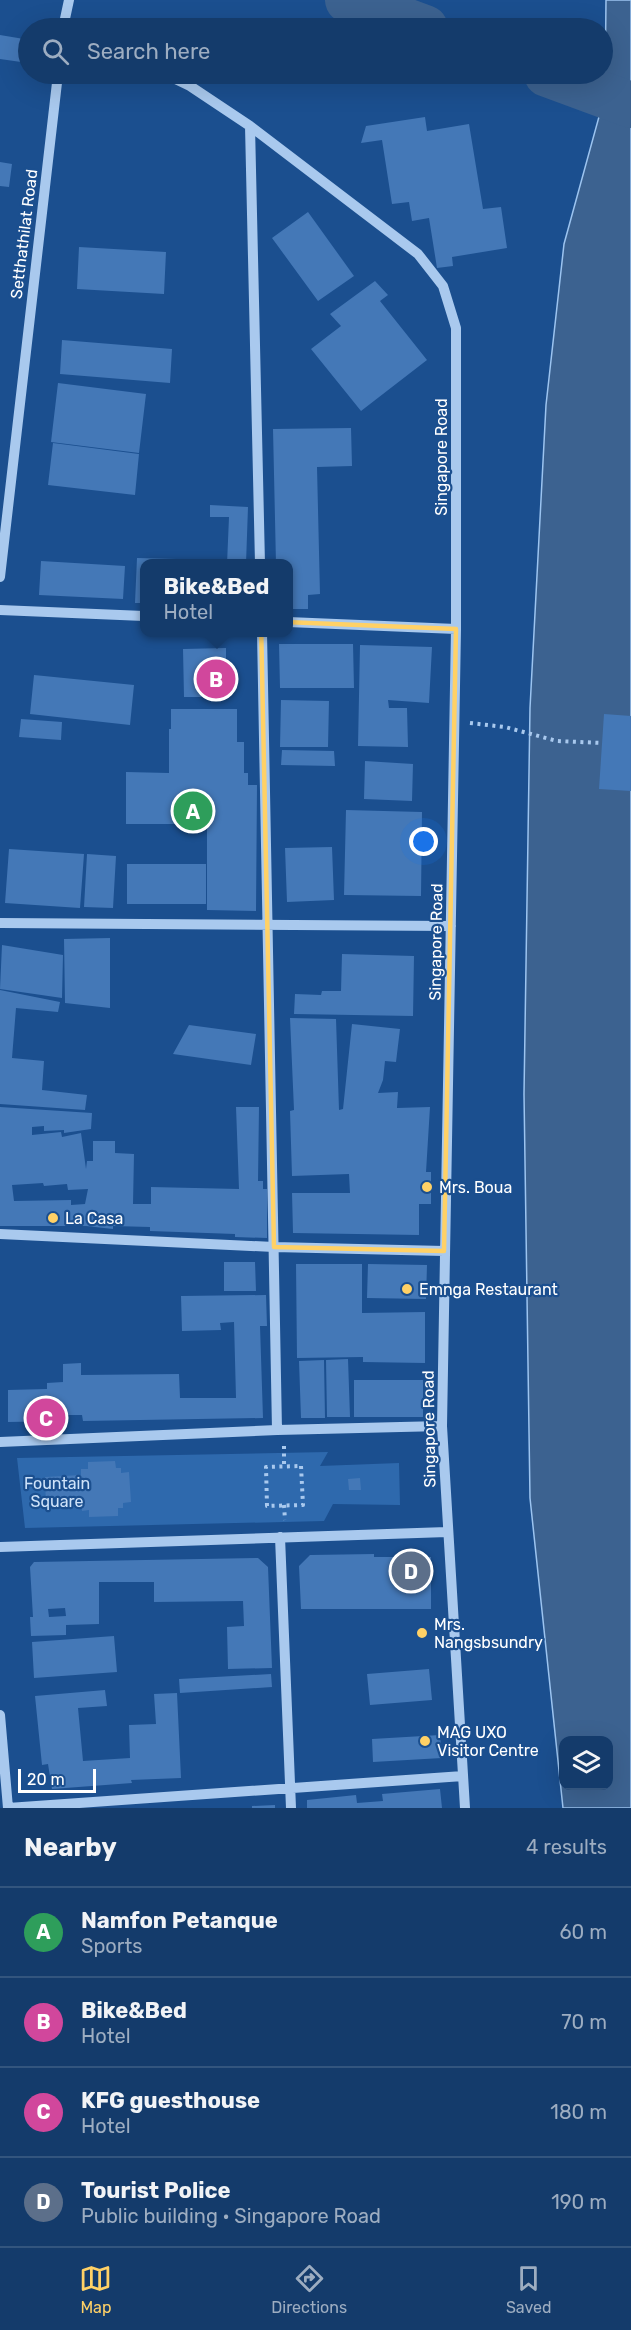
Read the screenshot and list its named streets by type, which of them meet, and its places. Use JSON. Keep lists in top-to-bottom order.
{
  "streets": {
    "street": ["Setthathilat Road", "Singapore Road"]
  },
  "parks": ["Fountain Square"],
  "places": [
    "Mrs. Boua",
    "La Casa",
    "Emnga Restaurant",
    "Mrs. Nangsbsundry",
    "MAG UXO Visitor Centre"
  ],
  "scale_bar": "20 m",
  "page": {
    "search": "Search here",
    "popup": ["Bike&Bed", "Hotel"],
    "pins": [
      "B",
      "A",
      "C",
      "D"
    ],
    "scale": "20 m",
    "heading": ["Nearby", "4 results"],
    "list": [
      {
        "mark": "A",
        "name": "Namfon Petanque",
        "note": "Sports",
        "value": "60 m"
      },
      {
        "mark": "B",
        "name": "Bike&Bed",
        "note": "Hotel",
        "value": "70 m"
      },
      {
        "mark": "C",
        "name": "KFG guesthouse",
        "note": "Hotel",
        "value": "180 m"
      },
      {
        "mark": "D",
        "name": "Tourist Police",
        "note": "Public building · Singapore Road",
        "value": "190 m"
      }
    ],
    "nav": ["Map", "Directions", "Saved"]
  }
}
